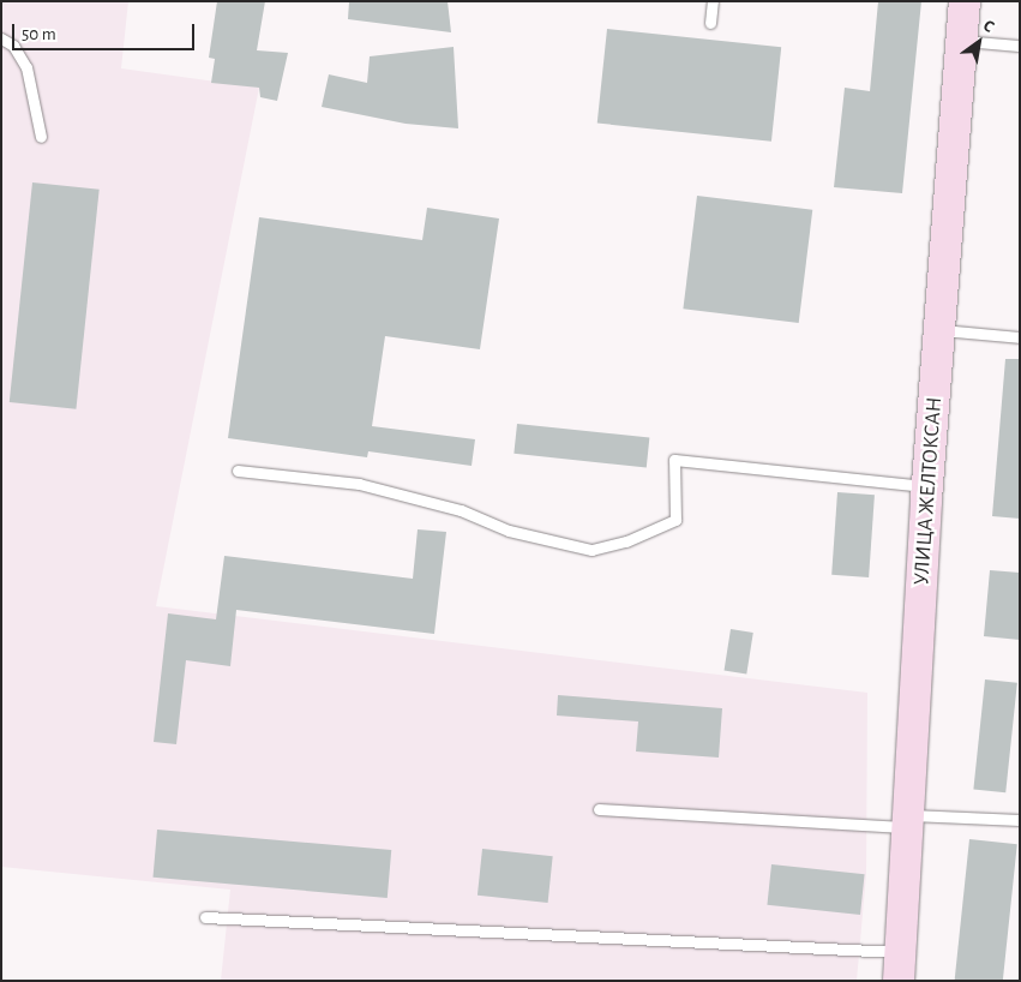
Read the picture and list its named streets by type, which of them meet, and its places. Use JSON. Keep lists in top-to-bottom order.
{
  "streets": {
    "street": ["УЛИЦА ЖЕЛТОКСАН"]
  },
  "scale_bar": "50 m",
  "north": "top right"
}
